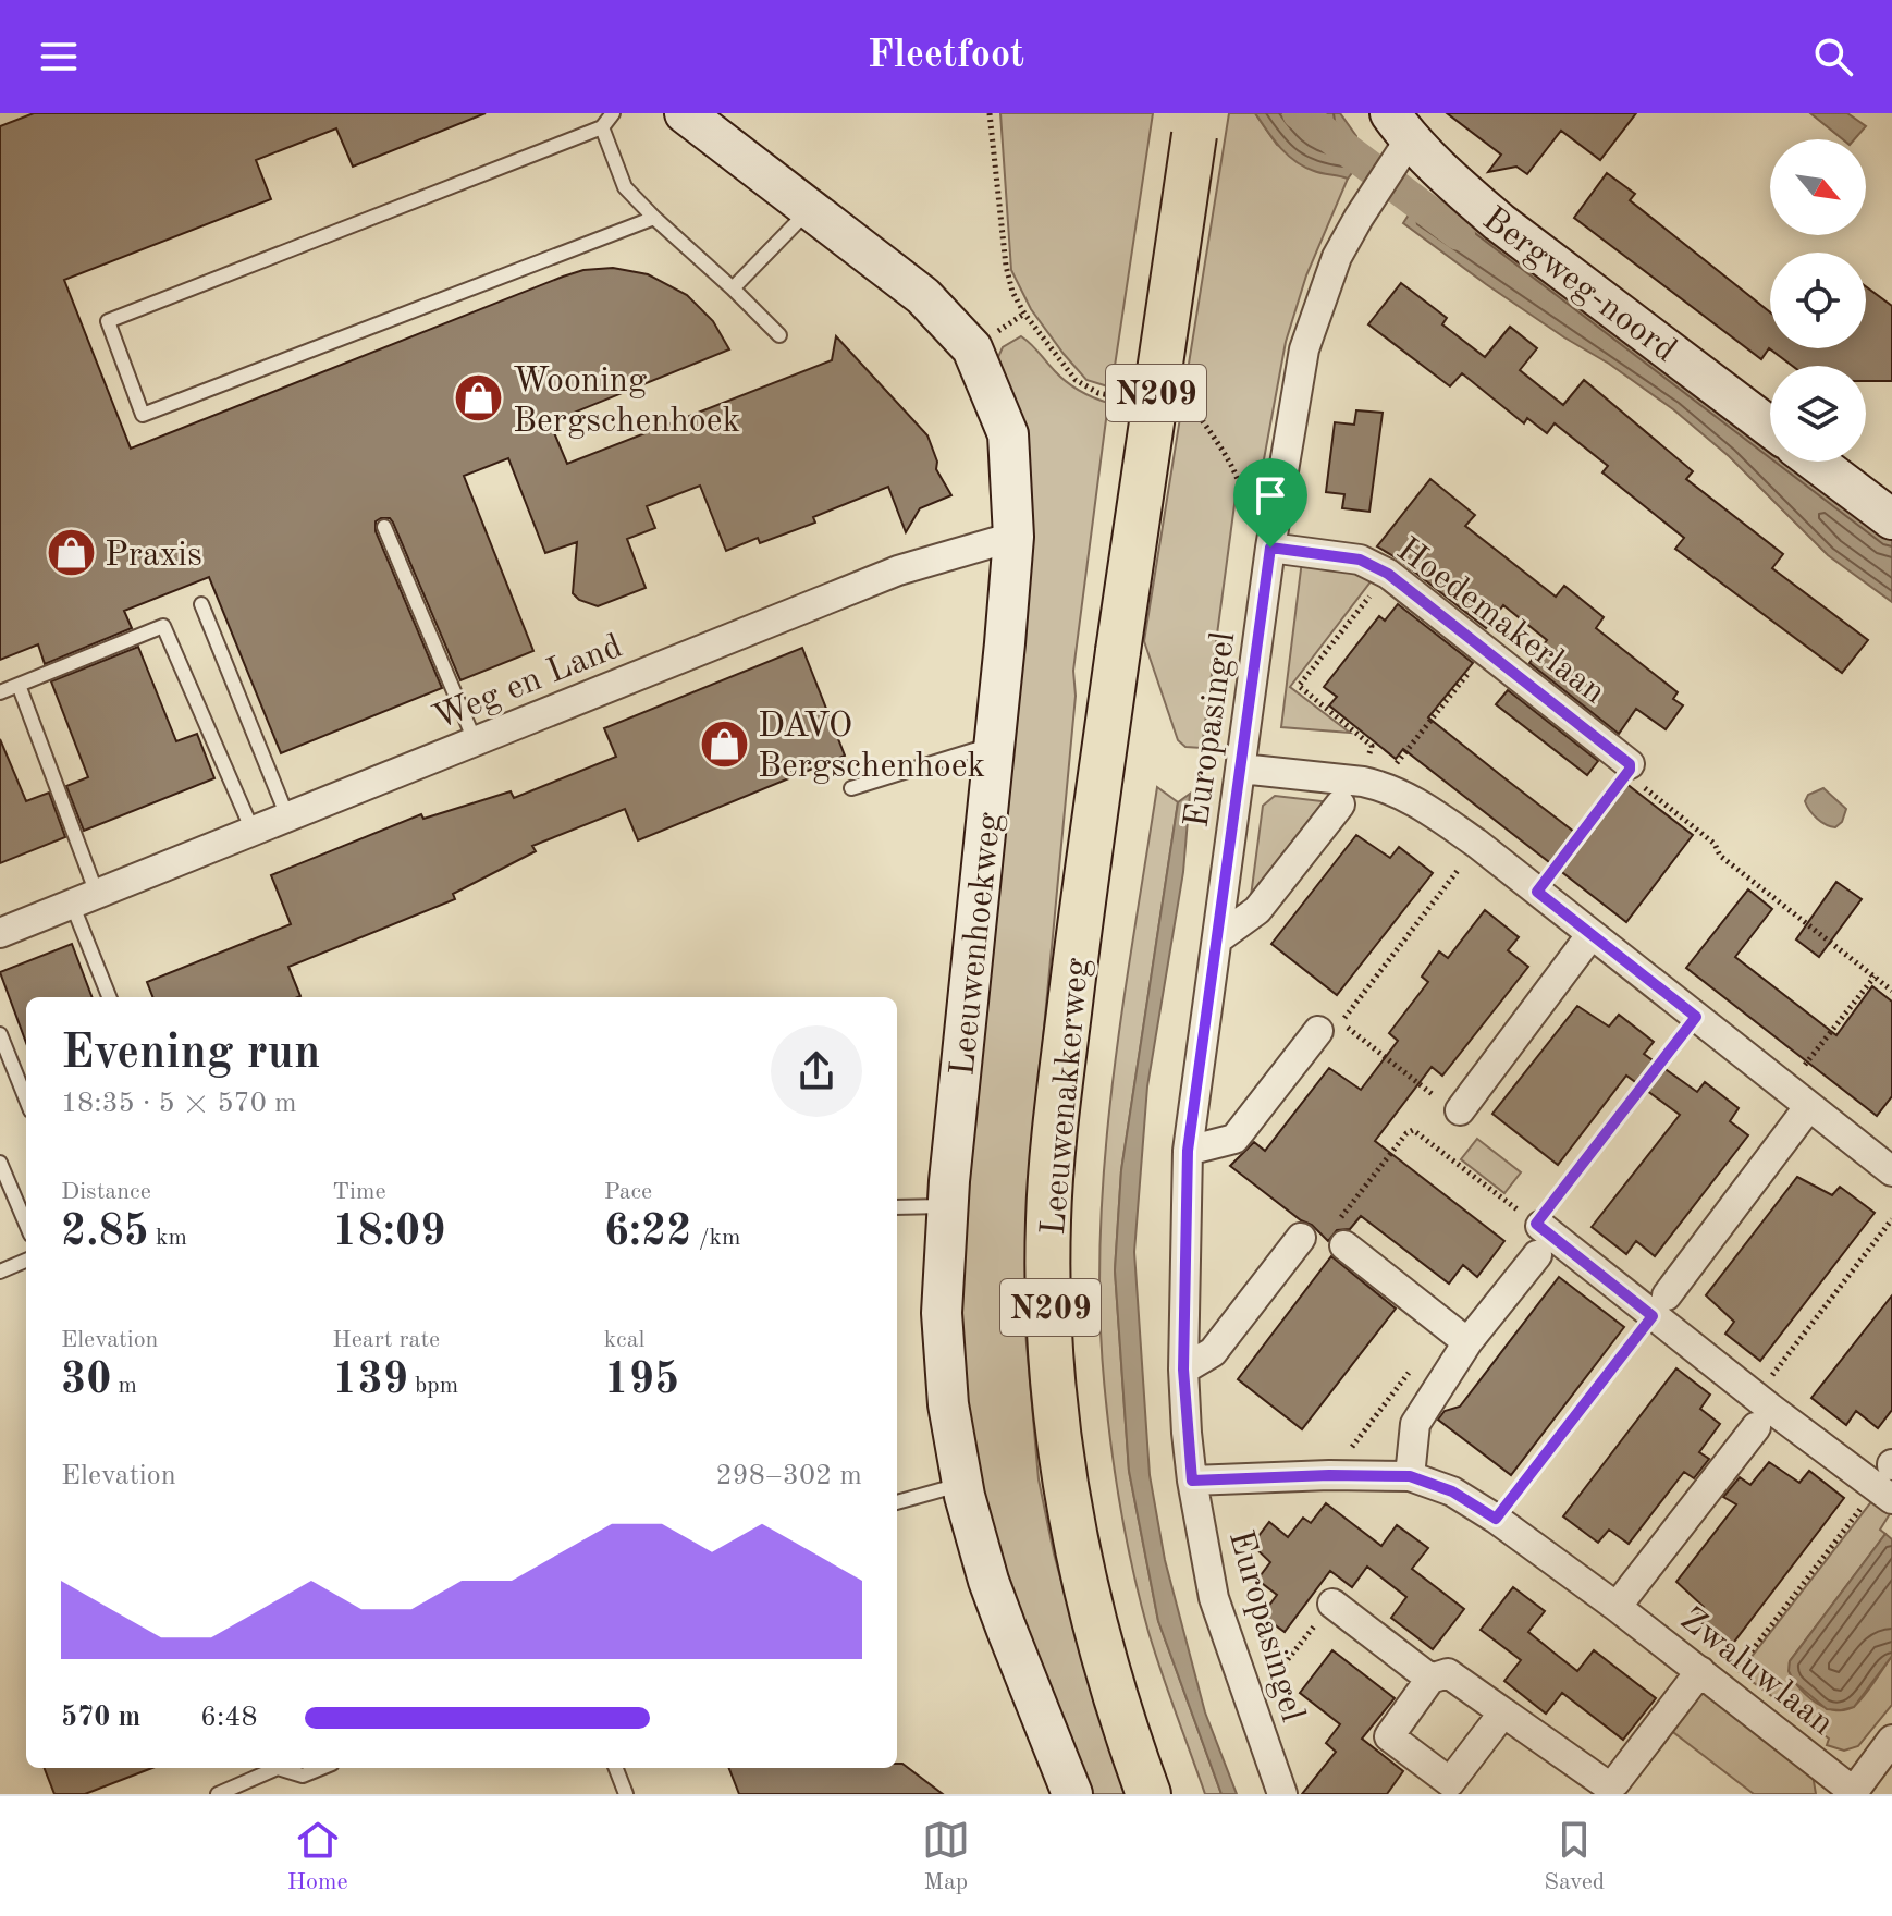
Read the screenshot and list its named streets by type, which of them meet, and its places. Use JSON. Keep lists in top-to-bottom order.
{
  "streets": {
    "main road": ["N209", "Leeuwenakkerweg"],
    "street": [
      "Bergweg-noord",
      "Hoedemakerlaan",
      "Weg en Land",
      "Europasingel",
      "Leeuwenhoekweg",
      "Zwaluwlaan"
    ]
  },
  "crossings": [
    ["Bergweg-noord", "Europasingel"],
    ["Hoedemakerlaan", "Europasingel"],
    ["Weg en Land", "Leeuwenhoekweg"],
    ["Europasingel", "Zwaluwlaan"]
  ],
  "places": {
    "shop": ["Wooning Bergschenhoek", "Praxis", "DAVO Bergschenhoek"]
  },
  "north": "bottom right",
  "page": {
    "header": "Fleetfoot",
    "heading": ["Evening run", "18:35 · 5 × 570 m"],
    "stats": [
      ["Distance", "2.85 km"],
      ["Time", "18:09"],
      ["Pace", "6:22 /km"],
      ["Elevation", "30 m"],
      ["Heart rate", "139 bpm"],
      ["kcal", "195"]
    ],
    "chart": ["Elevation", "298–302 m"],
    "list": [
      {
        "name": "570 m",
        "note": "6:48"
      }
    ],
    "tabs": ["Home", "Map", "Saved"]
  }
}
